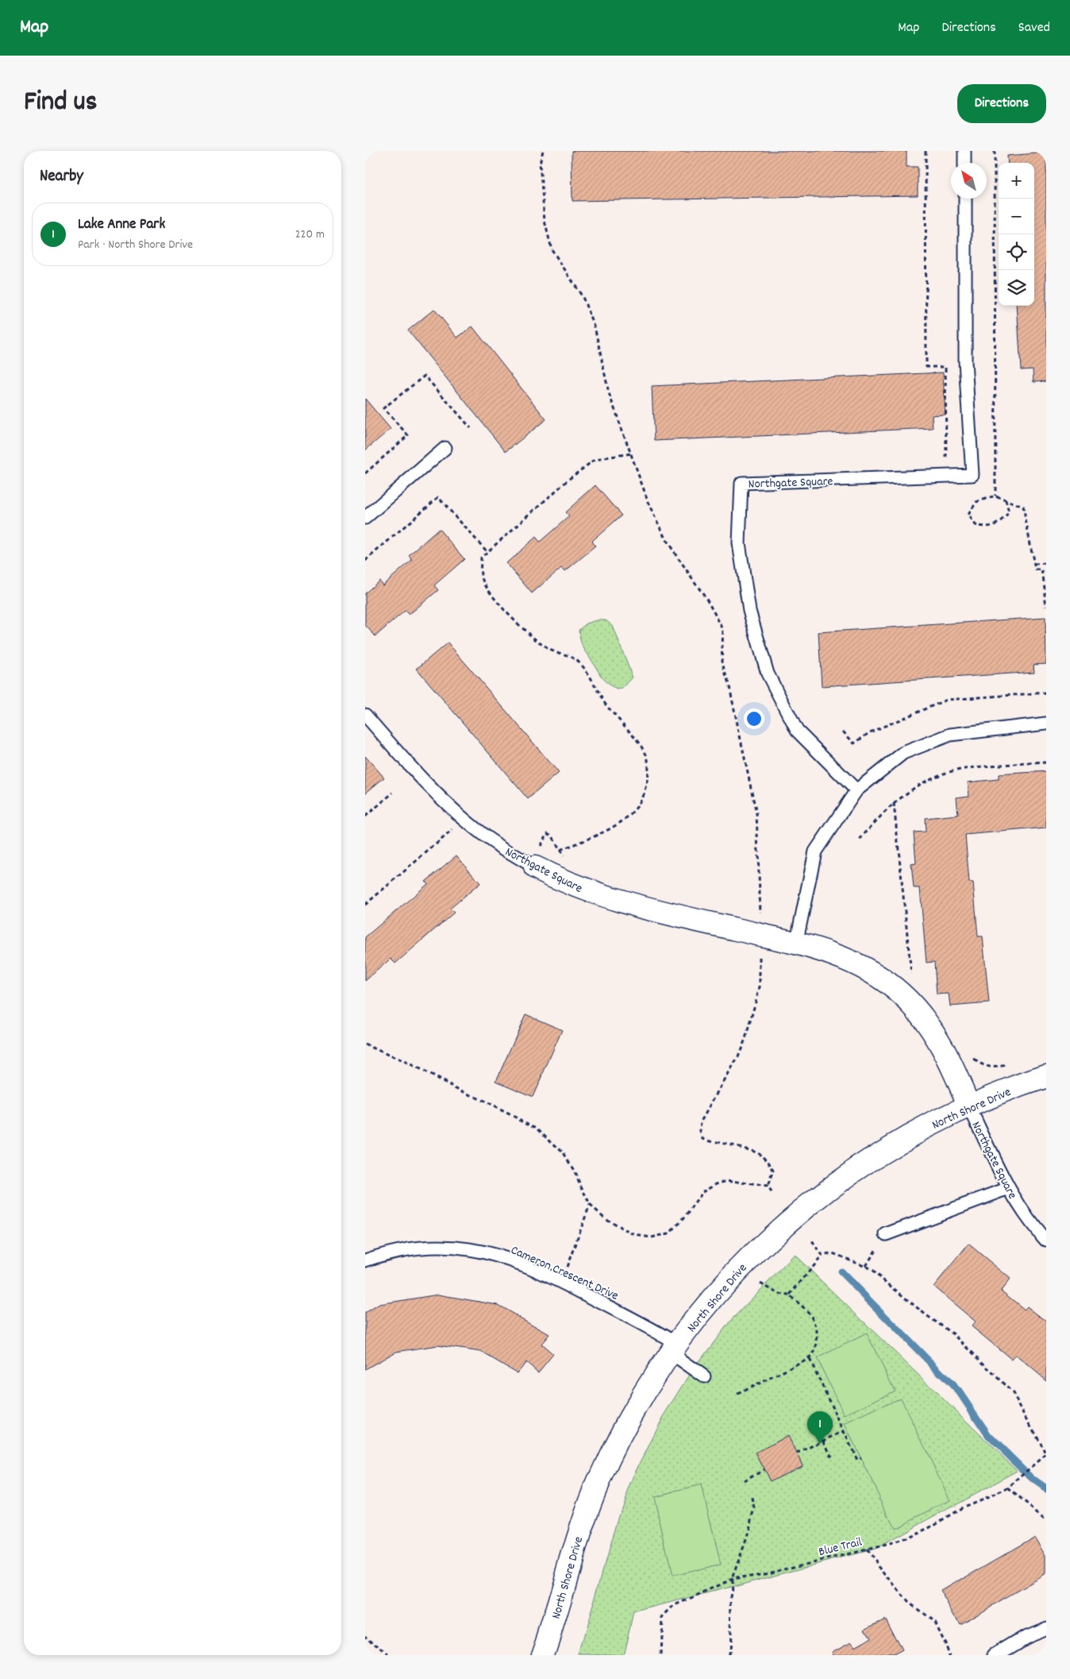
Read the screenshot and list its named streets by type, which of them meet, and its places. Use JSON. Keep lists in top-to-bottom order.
{
  "streets": {
    "street": ["Northgate Square", "North Shore Drive"],
    "lane": ["Cameron Crescent Drive"],
    "path": ["Blue Trail"]
  },
  "crossings": [
    ["Northgate Square", "North Shore Drive"],
    ["North Shore Drive", "Cameron Crescent Drive"]
  ],
  "north": "top left",
  "page": {
    "header": "Map",
    "nav": ["Map", "Directions", "Saved"],
    "title": "Find us",
    "buttons": "Directions",
    "heading": "Nearby",
    "map_buttons": ["+", "−"],
    "list": [
      {
        "mark": "1",
        "name": "Lake Anne Park",
        "note": "Park · North Shore Drive",
        "value": "220 m"
      }
    ],
    "pins": "1"
  }
}
